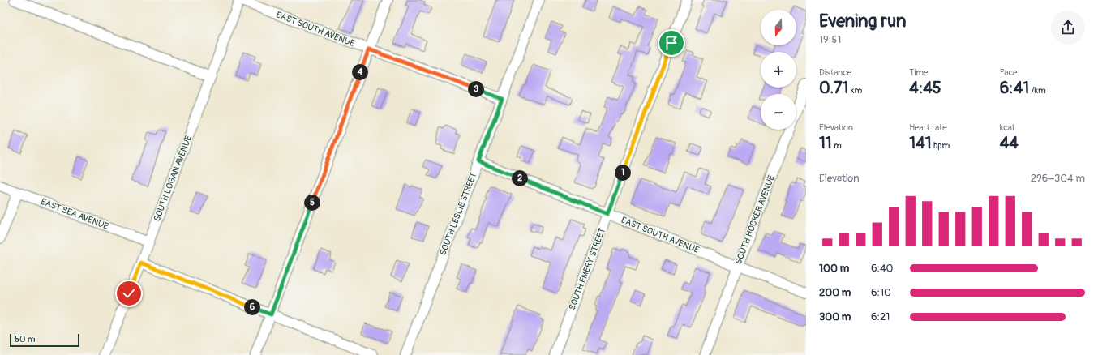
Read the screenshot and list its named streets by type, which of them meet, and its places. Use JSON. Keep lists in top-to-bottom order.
{
  "streets": {
    "street": [
      "EAST SOUTH AVENUE",
      "SOUTH LOGAN AVENUE",
      "EAST SEA AVENUE",
      "SOUTH LESLIE STREET",
      "SOUTH HOCKER AVENUE",
      "SOUTH EMERY STREET"
    ]
  },
  "crossings": [
    ["EAST SOUTH AVENUE", "SOUTH LOGAN AVENUE"],
    ["EAST SOUTH AVENUE", "SOUTH LESLIE STREET"],
    ["EAST SOUTH AVENUE", "SOUTH HOCKER AVENUE"],
    ["EAST SOUTH AVENUE", "SOUTH EMERY STREET"],
    ["SOUTH LOGAN AVENUE", "EAST SEA AVENUE"]
  ],
  "scale_bar": "50 m",
  "north": "bottom",
  "page": {
    "heading": ["Evening run", "19:51"],
    "map_buttons": ["+", "−"],
    "stats": [
      ["Distance", "0.71 km"],
      ["Time", "4:45"],
      ["Pace", "6:41 /km"],
      ["Elevation", "11 m"],
      ["Heart rate", "141 bpm"],
      ["kcal", "44"]
    ],
    "pins": [
      "4",
      "3",
      "1",
      "2",
      "5",
      "6"
    ],
    "chart": ["Elevation", "296–304 m"],
    "list": [
      {
        "name": "100 m",
        "note": "6:40"
      },
      {
        "name": "200 m",
        "note": "6:10"
      },
      {
        "name": "300 m",
        "note": "6:21"
      }
    ],
    "scale": "50 m"
  }
}
